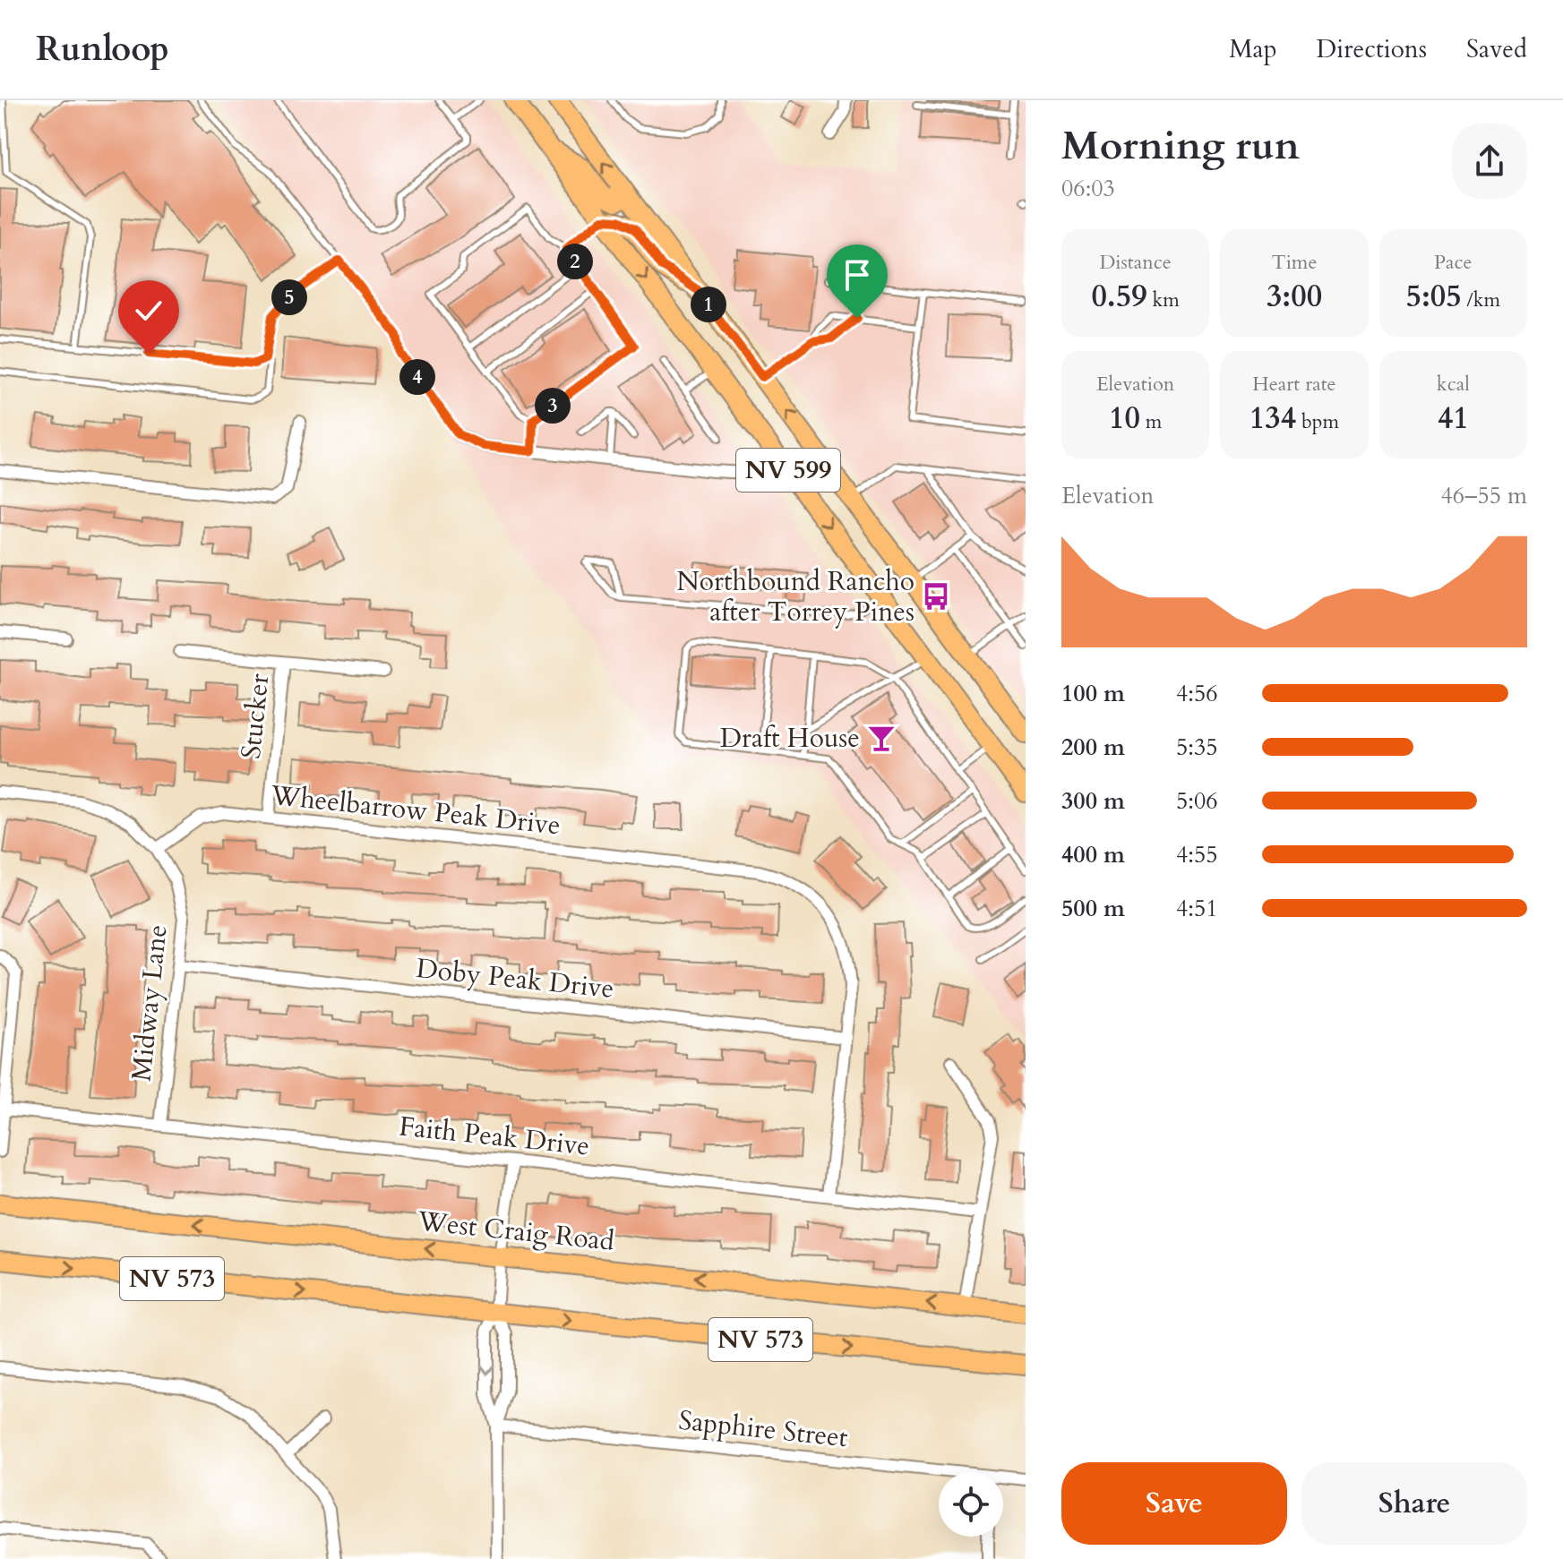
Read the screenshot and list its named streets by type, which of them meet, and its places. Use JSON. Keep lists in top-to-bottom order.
{
  "streets": {
    "main road": ["NV 599", "West Craig Road", "NV 573"],
    "street": [
      "Stucker",
      "Wheelbarrow Peak Drive",
      "Doby Peak Drive",
      "Midway Lane",
      "Faith Peak Drive",
      "Sapphire Street"
    ]
  },
  "crossings": [
    ["Stucker", "Wheelbarrow Peak Drive"],
    ["Wheelbarrow Peak Drive", "Doby Peak Drive"],
    ["Wheelbarrow Peak Drive", "Midway Lane"],
    ["Doby Peak Drive", "Midway Lane"],
    ["Midway Lane", "Faith Peak Drive"]
  ],
  "places": {
    "bus stop": ["Northbound Rancho after Torrey Pines"],
    "bar": ["Draft House"]
  },
  "page": {
    "header": "Runloop",
    "nav": ["Map", "Directions", "Saved"],
    "heading": ["Morning run", "06:03"],
    "stats": [
      ["Distance", "0.59 km"],
      ["Time", "3:00"],
      ["Pace", "5:05 /km"],
      ["Elevation", "10 m"],
      ["Heart rate", "134 bpm"],
      ["kcal", "41"]
    ],
    "pins": [
      "2",
      "5",
      "1",
      "4",
      "3"
    ],
    "chart": ["Elevation", "46–55 m"],
    "list": [
      {
        "name": "100 m",
        "note": "4:56"
      },
      {
        "name": "200 m",
        "note": "5:35"
      },
      {
        "name": "300 m",
        "note": "5:06"
      },
      {
        "name": "400 m",
        "note": "4:55"
      },
      {
        "name": "500 m",
        "note": "4:51"
      }
    ],
    "buttons": ["Save", "Share"]
  }
}
